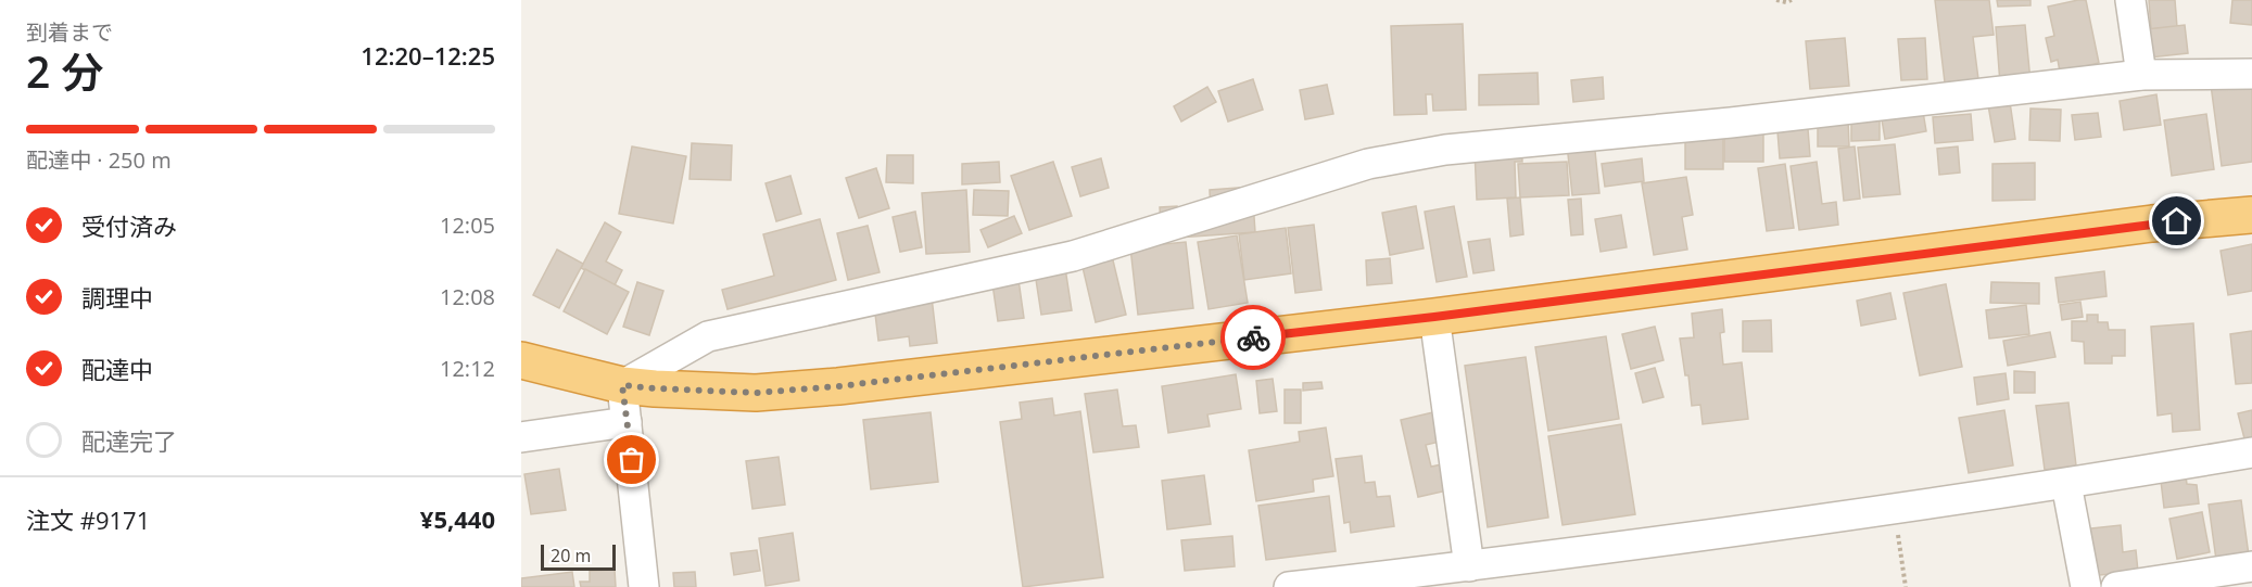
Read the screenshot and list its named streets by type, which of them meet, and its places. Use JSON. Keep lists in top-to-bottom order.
{
  "scale_bar": "20 m",
  "page": {
    "heading": ["2 分", "到着まで", "12:20–12:25"],
    "panel": ["注文 #9171", "¥5,440"],
    "bar": "配達中 · 250 m",
    "list": [
      ["受付済み", "12:05"],
      ["調理中", "12:08"],
      ["配達中", "12:12"],
      "配達完了"
    ],
    "scale": "20 m"
  }
}
